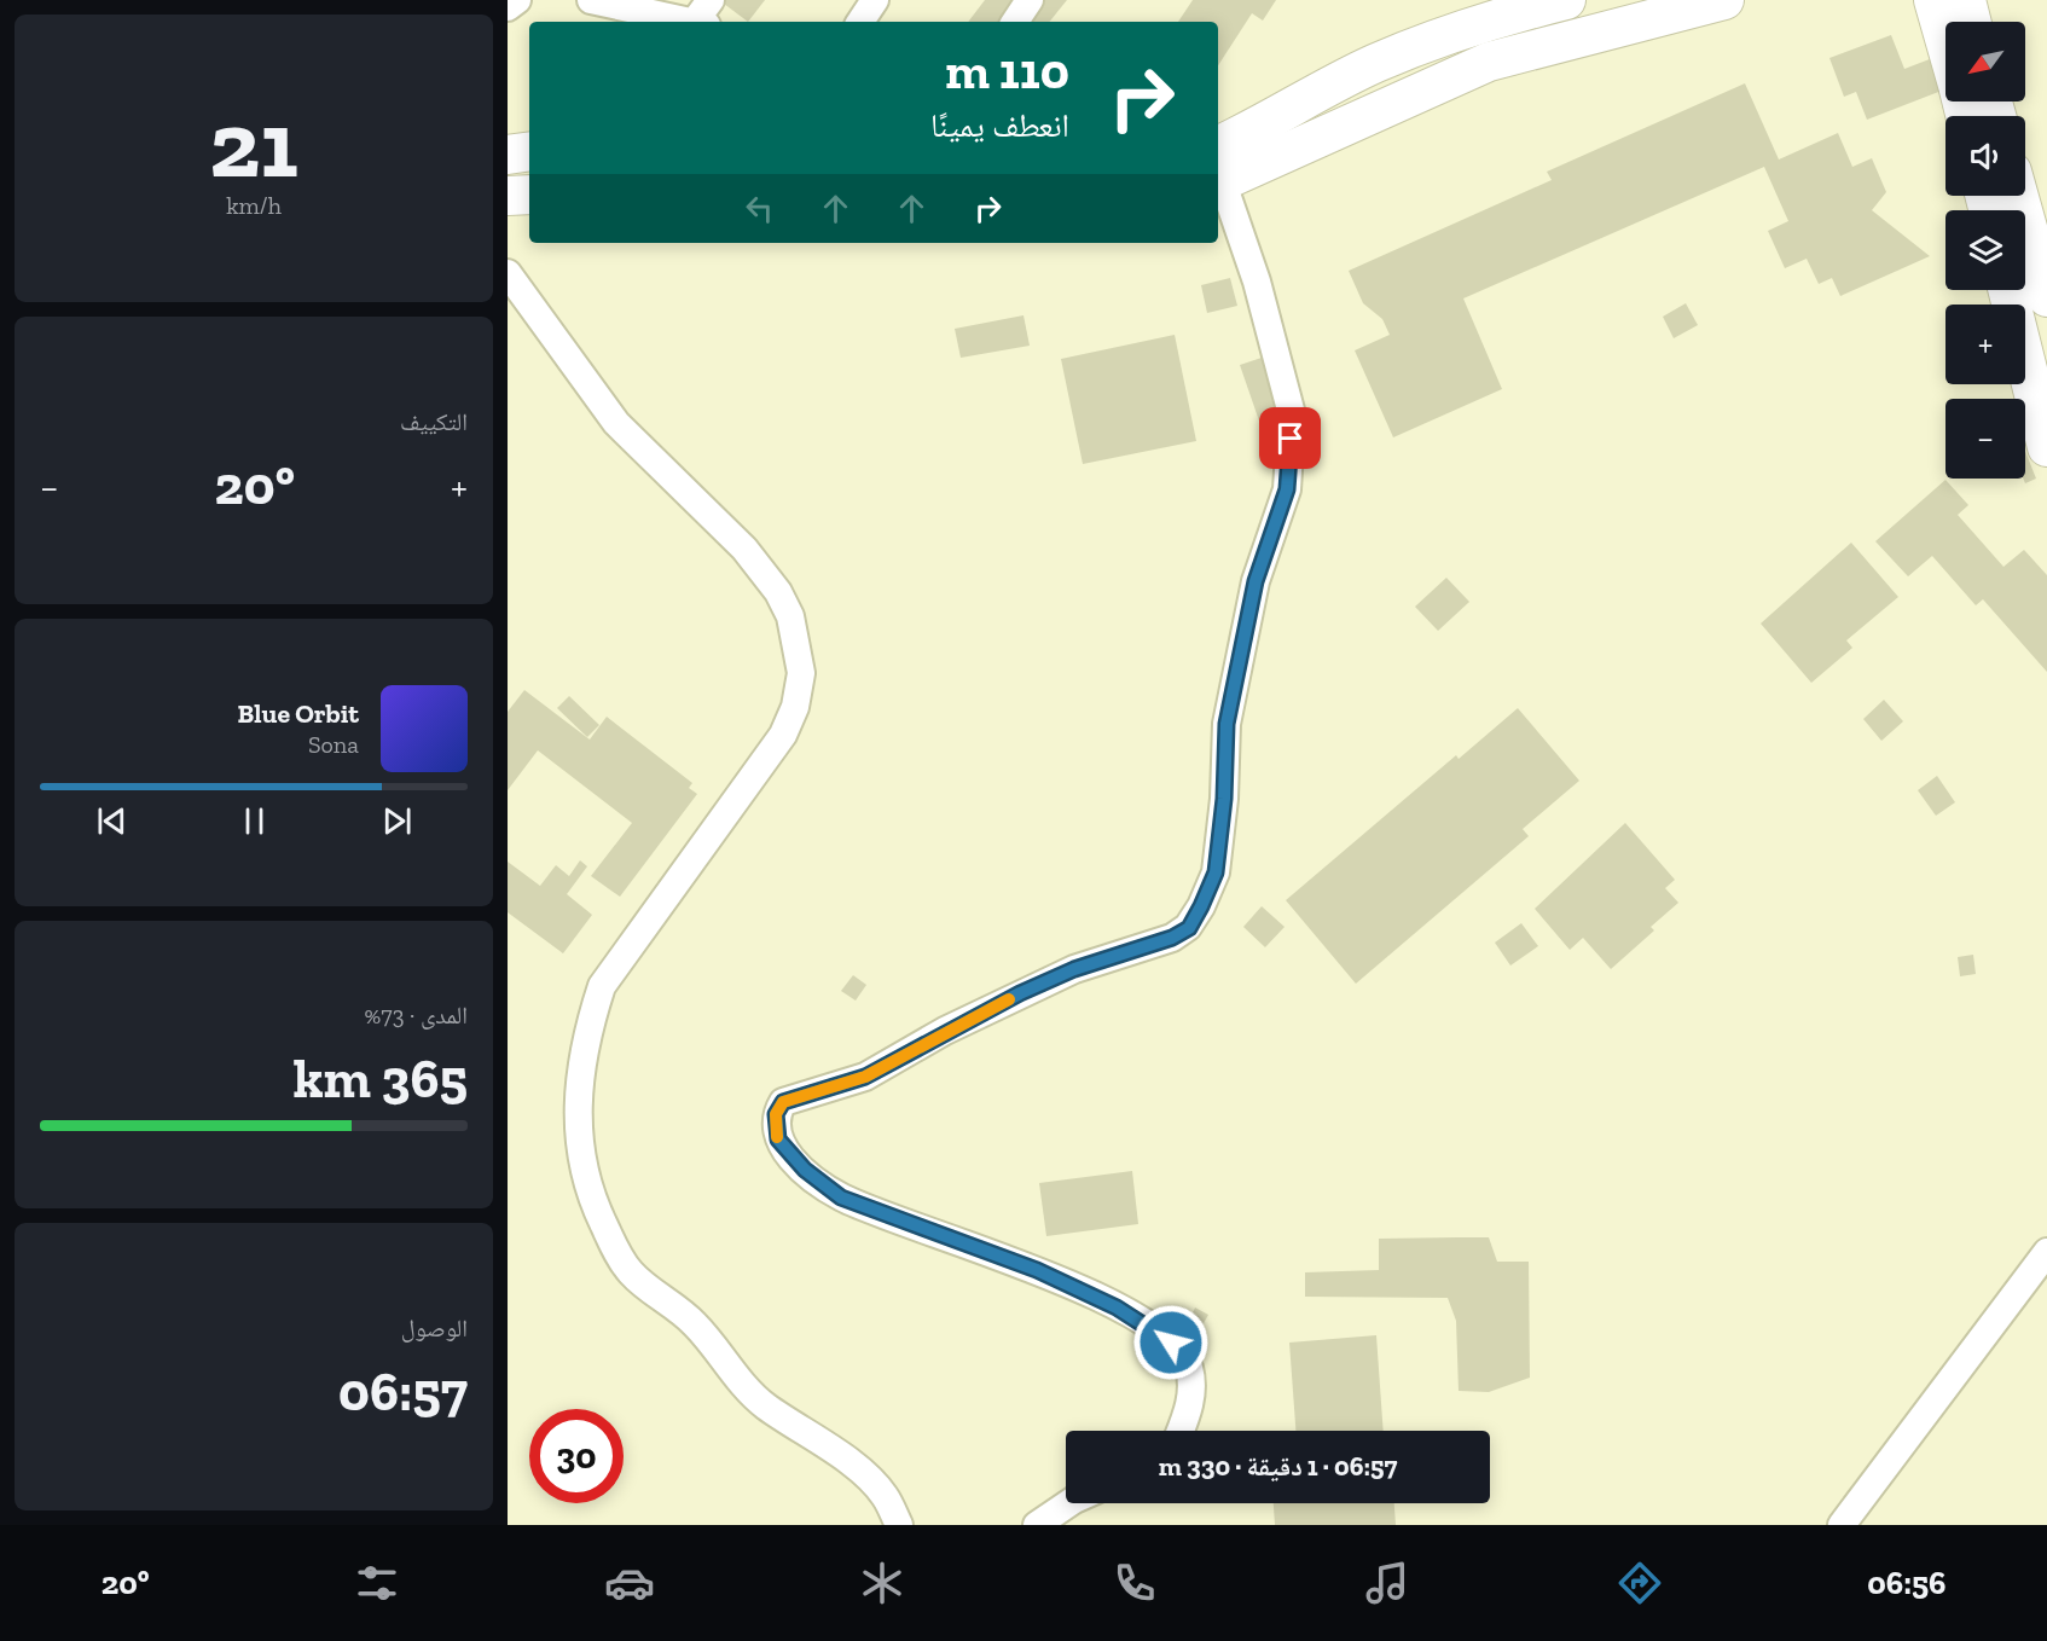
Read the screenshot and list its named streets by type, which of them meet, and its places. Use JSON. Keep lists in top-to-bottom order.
{
  "north": "bottom left",
  "page": {
    "tile": [
      ["21", "km/h"],
      "التكييف",
      ["المدى · 73%", "365 km"],
      ["الوصول", "06:57"]
    ],
    "map_buttons": ["+", "−"],
    "turn": ["110 m", "انعطف يمينًا"],
    "heat": ["−", "20°", "+"],
    "song": ["Blue Orbit", "Sona"],
    "limit": "30",
    "trip": "06:57 · 1 دقيقة · 330 m",
    "tabs": ["06:56", "20°"]
  }
}
